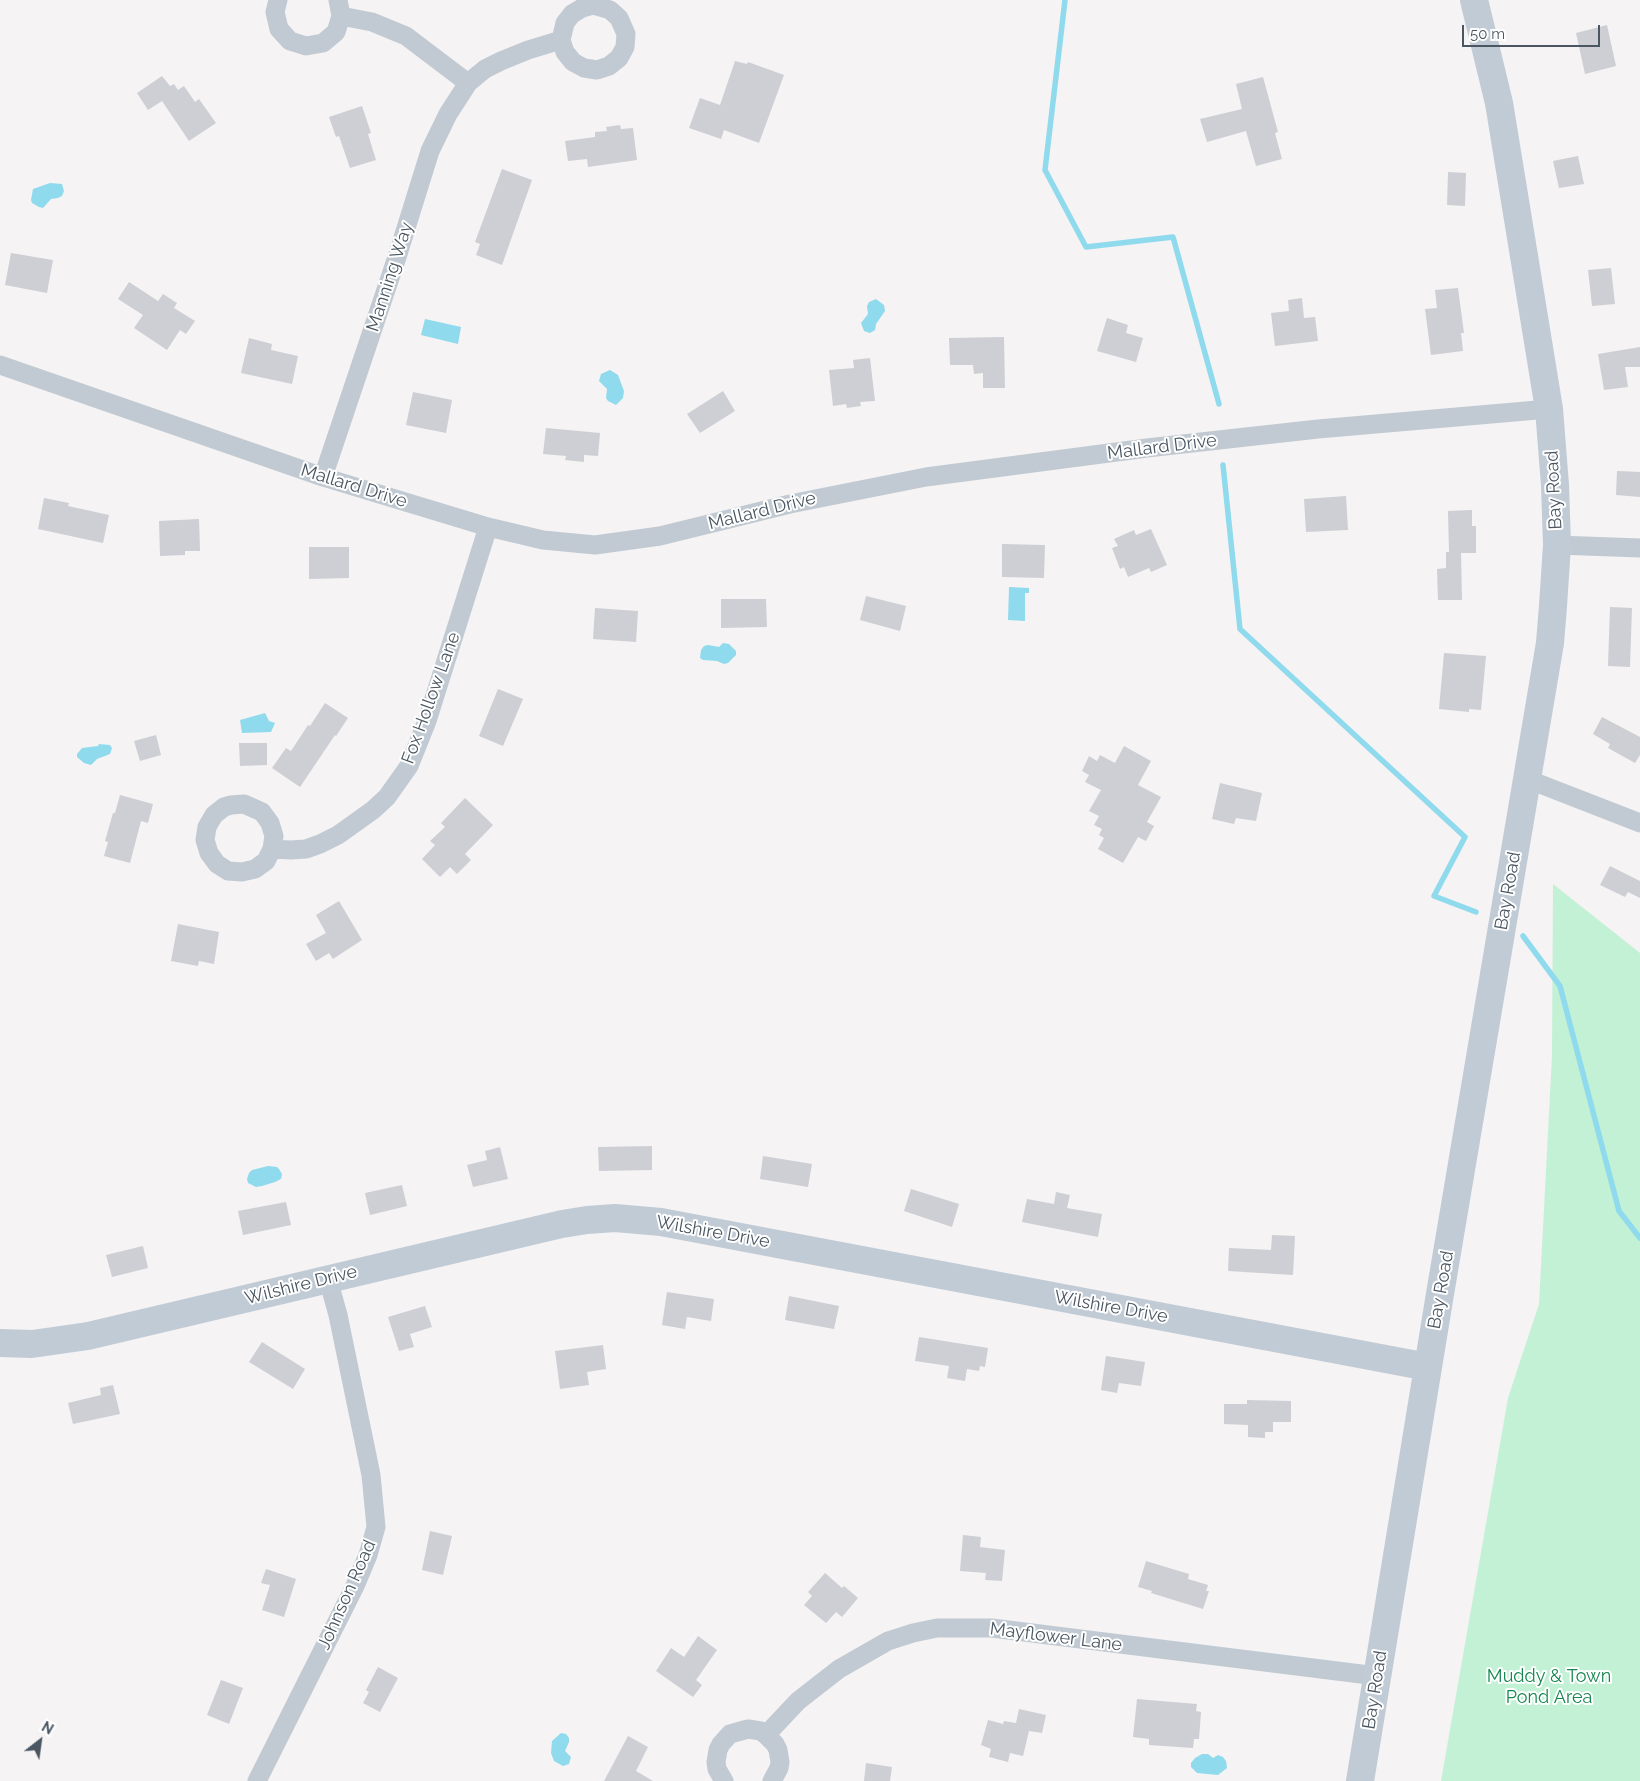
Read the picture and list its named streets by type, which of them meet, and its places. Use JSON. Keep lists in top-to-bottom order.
{
  "streets": {
    "main road": ["Bay Road", "Wilshire Drive"],
    "street": [
      "Manning Way",
      "Mallard Drive",
      "Fox Hollow Lane",
      "Johnson Road",
      "Mayflower Lane"
    ]
  },
  "crossings": [
    ["Manning Way", "Mallard Drive"],
    ["Mallard Drive", "Bay Road"],
    ["Mallard Drive", "Fox Hollow Lane"],
    ["Bay Road", "Wilshire Drive"],
    ["Bay Road", "Mayflower Lane"],
    ["Wilshire Drive", "Johnson Road"]
  ],
  "parks": ["Muddy & Town Pond Area"],
  "scale_bar": "50 m",
  "north": "top right"
}
